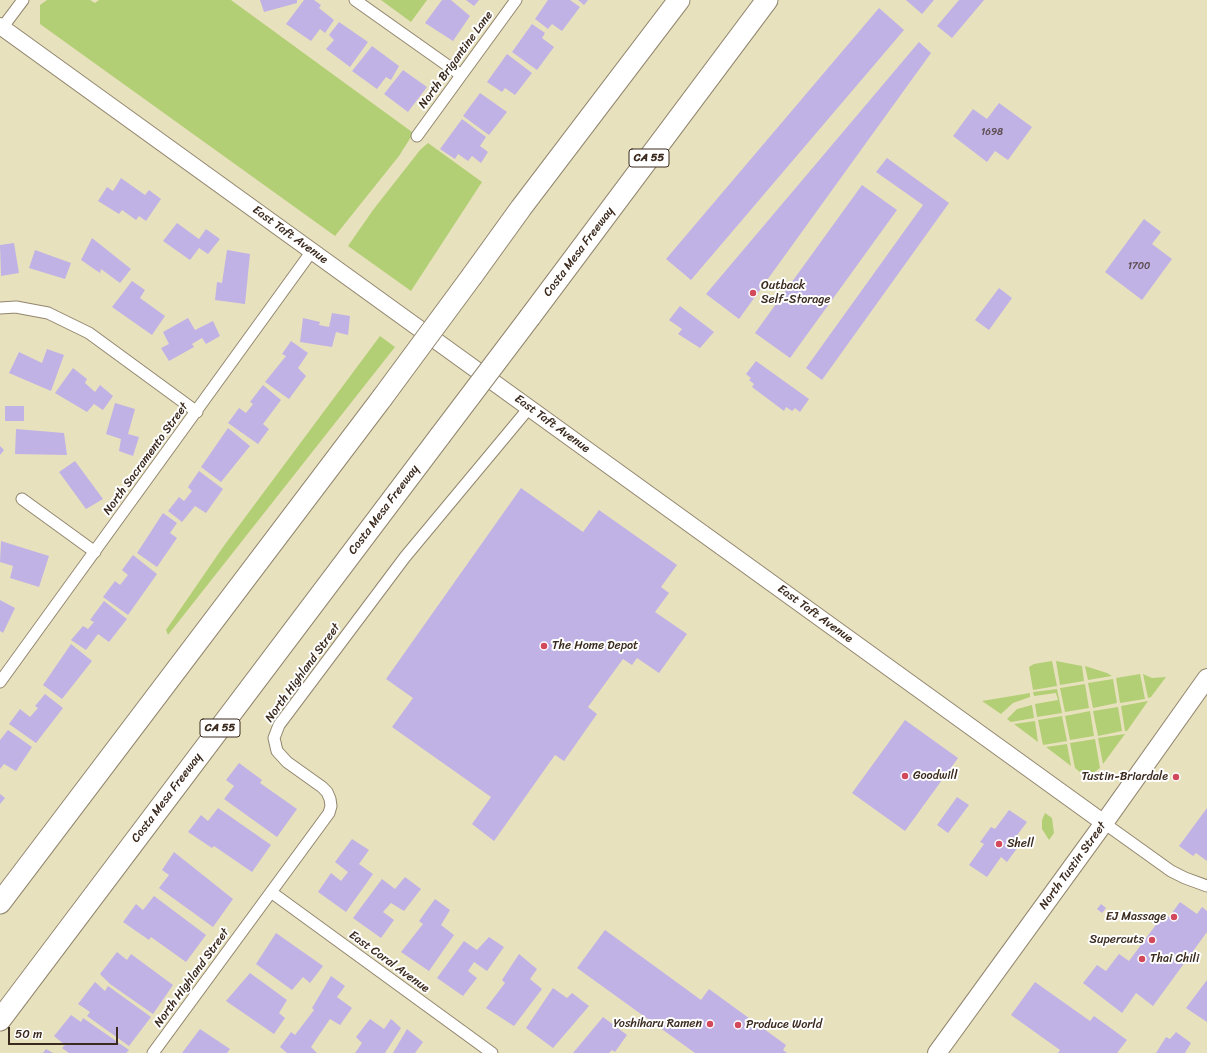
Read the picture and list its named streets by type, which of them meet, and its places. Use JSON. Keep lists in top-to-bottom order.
{
  "streets": {
    "highway": ["CA 55", "Costa Mesa Freeway"],
    "main road": ["East Taft Avenue", "North Tustin Street"],
    "street": [
      "North Brigantine Lane",
      "North Sacramento Street",
      "North Highland Street",
      "East Coral Avenue"
    ]
  },
  "crossings": [
    ["East Taft Avenue", "North Sacramento Street"],
    ["East Taft Avenue", "North Highland Street"],
    ["East Taft Avenue", "North Tustin Street"],
    ["North Highland Street", "East Coral Avenue"]
  ],
  "places": [
    "Outback Self-Storage",
    "The Home Depot",
    "Goodwill",
    "Tustin-Briardale",
    "Shell",
    "EJ Massage",
    "Supercuts",
    "Thai Chili",
    "Yoshiharu Ramen",
    "Produce World"
  ],
  "house_numbers": ["1698", "1700"],
  "scale_bar": "50 m"
}
